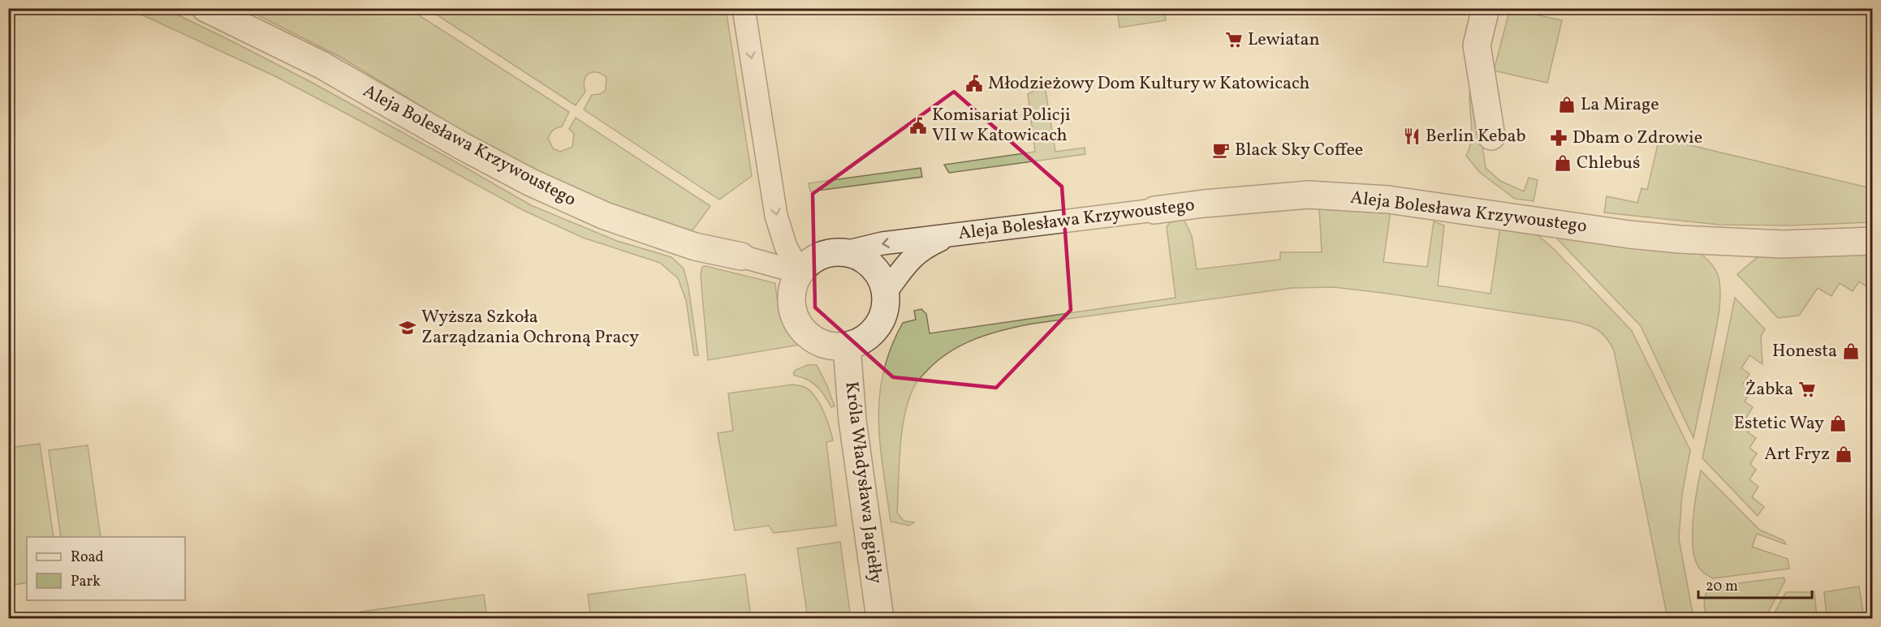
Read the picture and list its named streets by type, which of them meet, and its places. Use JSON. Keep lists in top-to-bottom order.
{
  "streets": {
    "street": ["Aleja Bolesława Krzywoustego", "Króla Władysława Jagiełły"]
  },
  "crossings": [
    ["Aleja Bolesława Krzywoustego", "Króla Władysława Jagiełły"]
  ],
  "places": {
    "supermarket": ["Lewiatan", "Żabka"],
    "public building": ["Młodzieżowy Dom Kultury w Katowicach", "Komisariat Policji VII w Katowicach"],
    "shop": [
      "La Mirage",
      "Chlebuś",
      "Honesta",
      "Estetic Way",
      "Art Fryz"
    ],
    "restaurant": ["Berlin Kebab"],
    "pharmacy": ["Dbam o Zdrowie"],
    "cafe": ["Black Sky Coffee"],
    "school or university": ["Wyższa Szkoła Zarządzania Ochroną Pracy"]
  },
  "legend": ["Road", "Park"],
  "scale_bar": "20 m"
}
